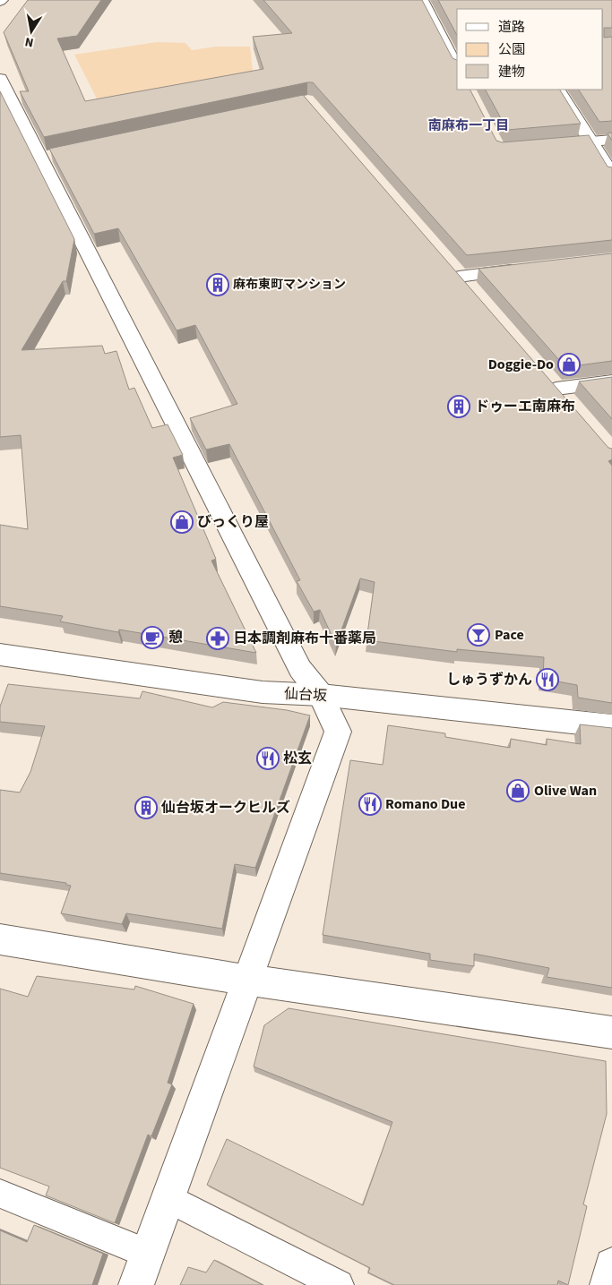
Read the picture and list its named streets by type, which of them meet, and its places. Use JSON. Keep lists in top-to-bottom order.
{
  "streets": {
    "street": ["仙台坂"]
  },
  "districts": ["南麻布一丁目"],
  "places": {
    "building": ["麻布東町マンション", "ドゥーエ南麻布", "仙台坂オークヒルズ"],
    "shop": ["Doggie-Do", "びっくり屋", "Olive Wan"],
    "bar": ["Pace"],
    "cafe": ["憩"],
    "pharmacy": ["日本調剤麻布十番薬局"],
    "restaurant": ["しゅうずかん", "松玄", "Romano Due"]
  },
  "legend": ["道路", "公園", "建物"],
  "north": "bottom"
}
